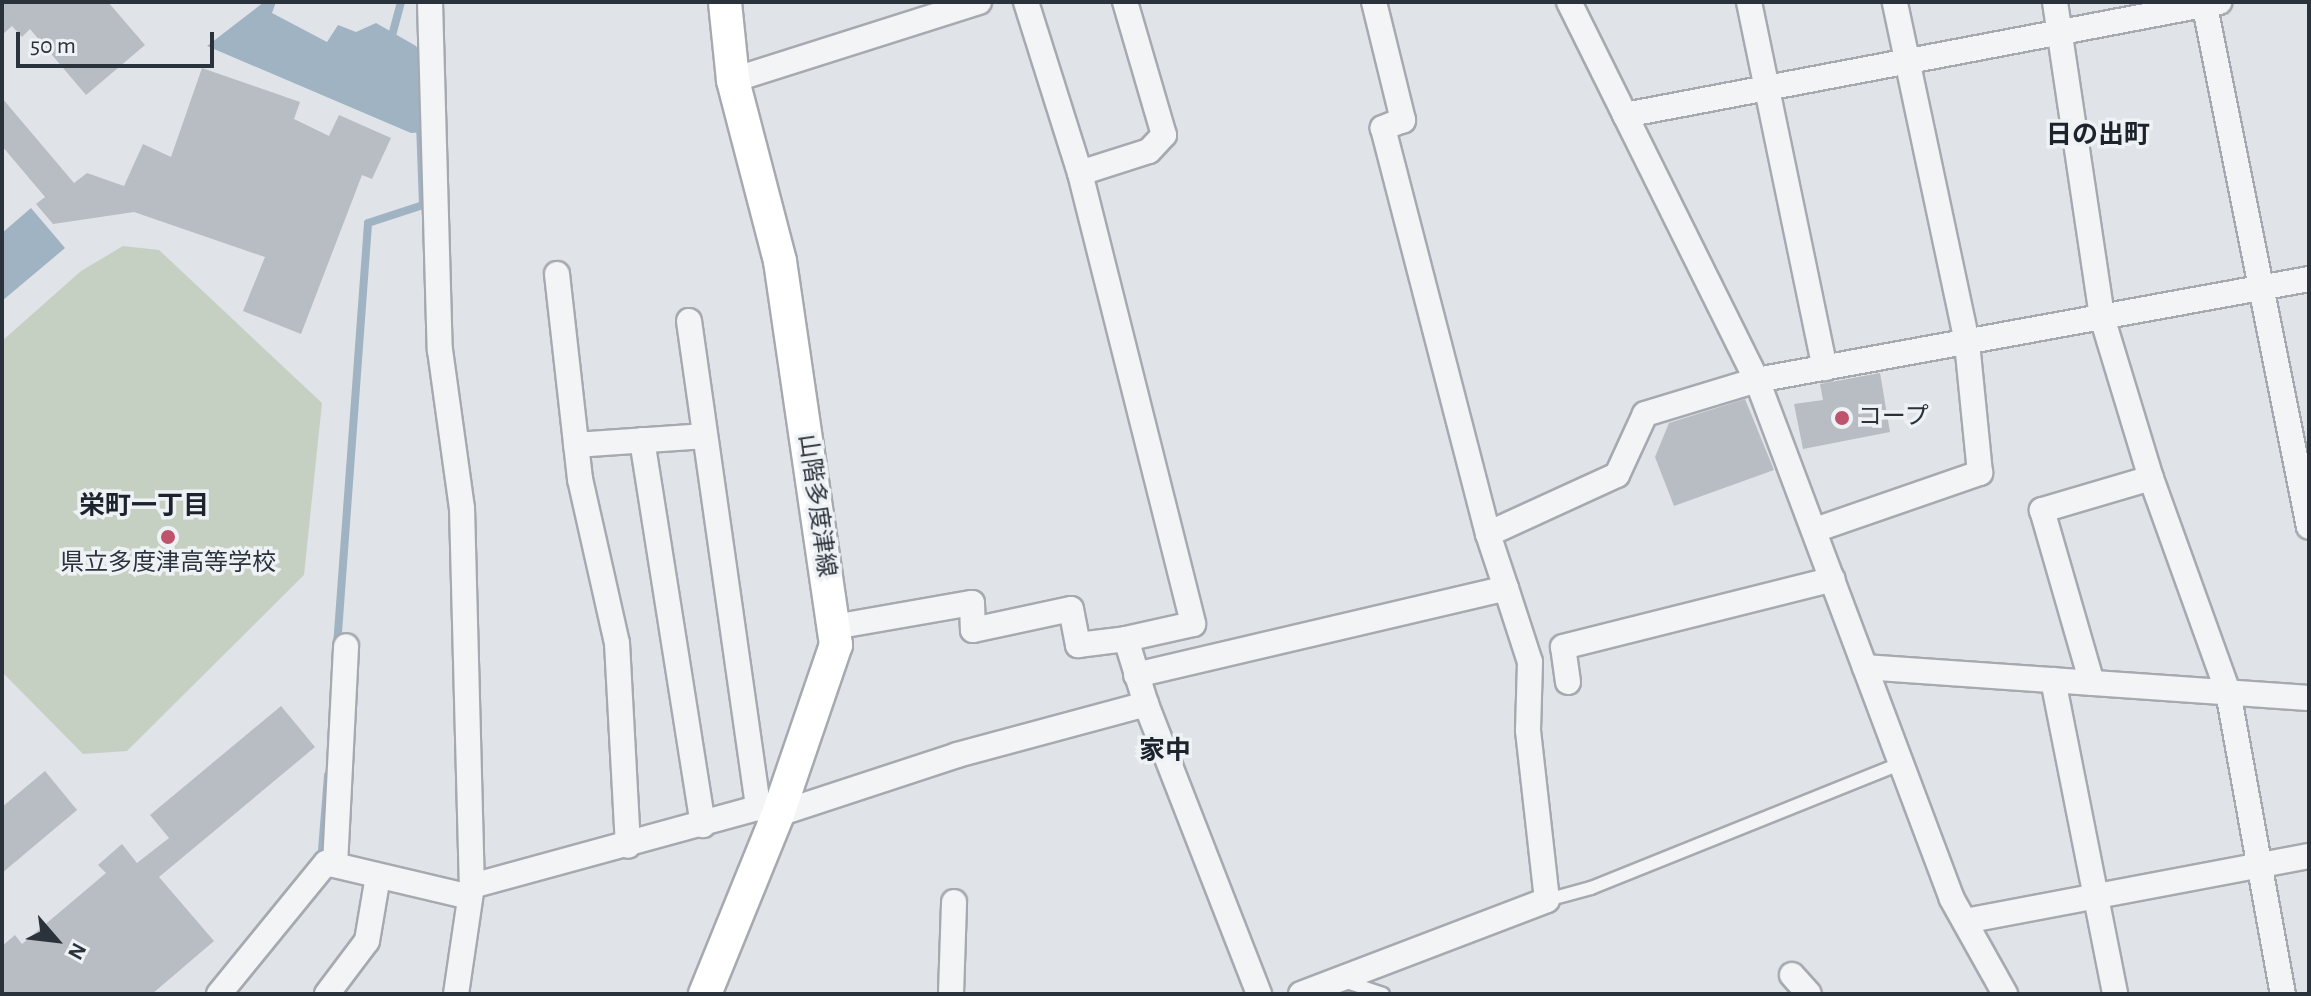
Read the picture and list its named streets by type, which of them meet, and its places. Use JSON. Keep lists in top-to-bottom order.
{
  "streets": {
    "main road": ["山階多度津線"]
  },
  "districts": ["日の出町", "栄町一丁目", "家中"],
  "places": ["コープ", "県立多度津高等学校"],
  "scale_bar": "50 m",
  "north": "bottom right"
}
